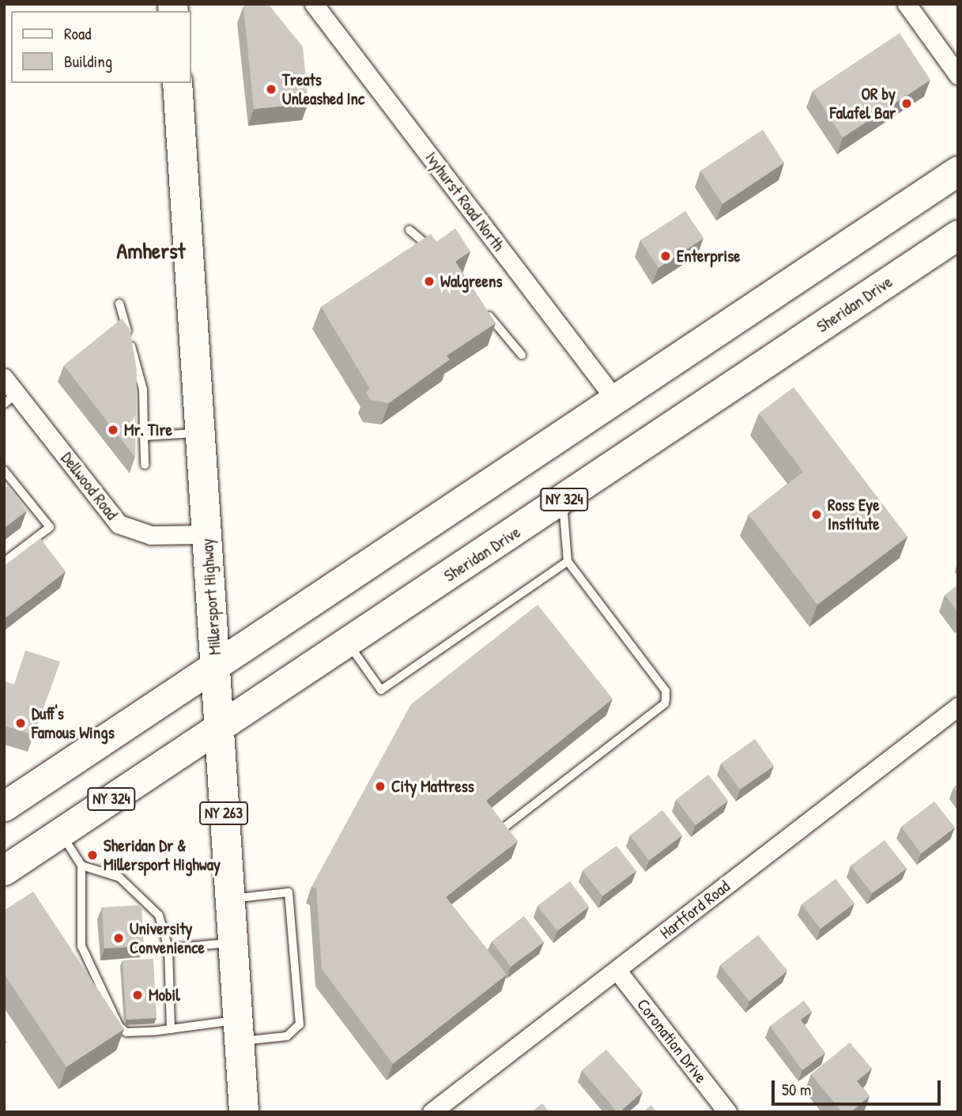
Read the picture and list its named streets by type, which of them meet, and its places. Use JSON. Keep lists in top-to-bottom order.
{
  "streets": {
    "main road": [
      "Sheridan Drive",
      "NY 324",
      "Millersport Highway",
      "NY 263"
    ],
    "street": [
      "Ivyhurst Road North",
      "Dellwood Road",
      "Hartford Road",
      "Coronation Drive"
    ]
  },
  "crossings": [
    ["Sheridan Drive", "Millersport Highway"],
    ["Dellwood Road", "Millersport Highway"],
    ["Hartford Road", "Coronation Drive"]
  ],
  "districts": ["Amherst"],
  "places": [
    "Treats Unleashed Inc",
    "OR by Falafel Bar",
    "Enterprise",
    "Walgreens",
    "Mr. Tire",
    "Ross Eye Institute",
    "Duff's Famous Wings",
    "City Mattress",
    "Sheridan Dr & Millersport Highway",
    "University Convenience",
    "Mobil"
  ],
  "legend": ["Road", "Building"],
  "scale_bar": "50 m"
}
